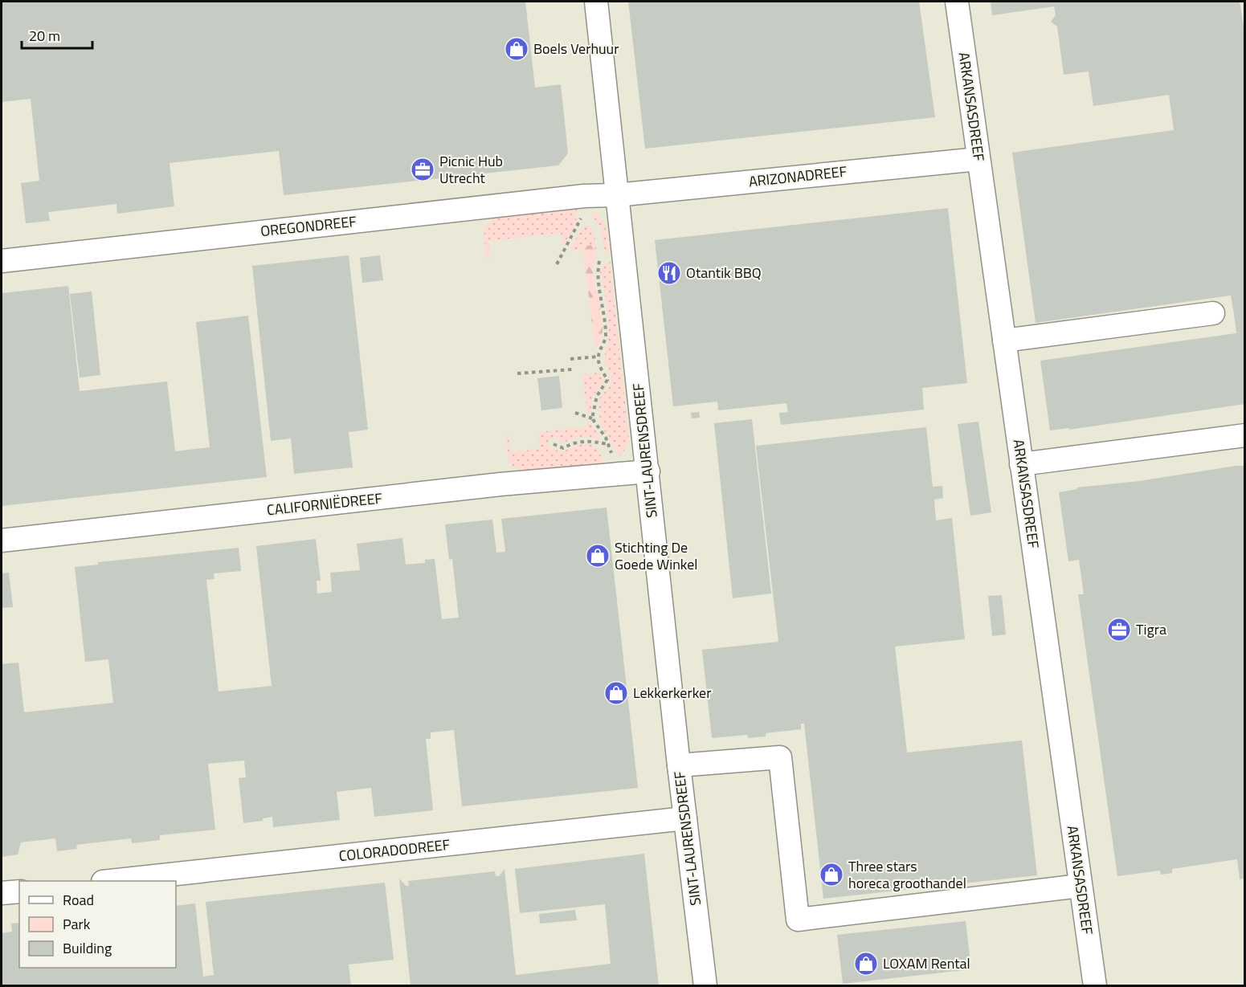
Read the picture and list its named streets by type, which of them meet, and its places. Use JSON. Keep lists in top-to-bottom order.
{
  "streets": {
    "street": [
      "ARKANSASDREEF",
      "ARIZONADREEF",
      "OREGONDREEF",
      "SINT-LAURENSDREEF",
      "CALIFORNIËDREEF",
      "COLORADODREEF"
    ]
  },
  "crossings": [
    ["ARKANSASDREEF", "ARIZONADREEF"],
    ["ARIZONADREEF", "OREGONDREEF"],
    ["ARIZONADREEF", "SINT-LAURENSDREEF"],
    ["OREGONDREEF", "SINT-LAURENSDREEF"],
    ["SINT-LAURENSDREEF", "CALIFORNIËDREEF"],
    ["SINT-LAURENSDREEF", "COLORADODREEF"]
  ],
  "places": {
    "shop": [
      "Boels Verhuur",
      "Stichting De Goede Winkel",
      "Lekkerkerker",
      "Three stars horeca groothandel",
      "LOXAM Rental"
    ],
    "office": ["Picnic Hub Utrecht", "Tigra"],
    "restaurant": ["Otantik BBQ"]
  },
  "legend": ["Road", "Park", "Building"],
  "scale_bar": "20 m"
}
